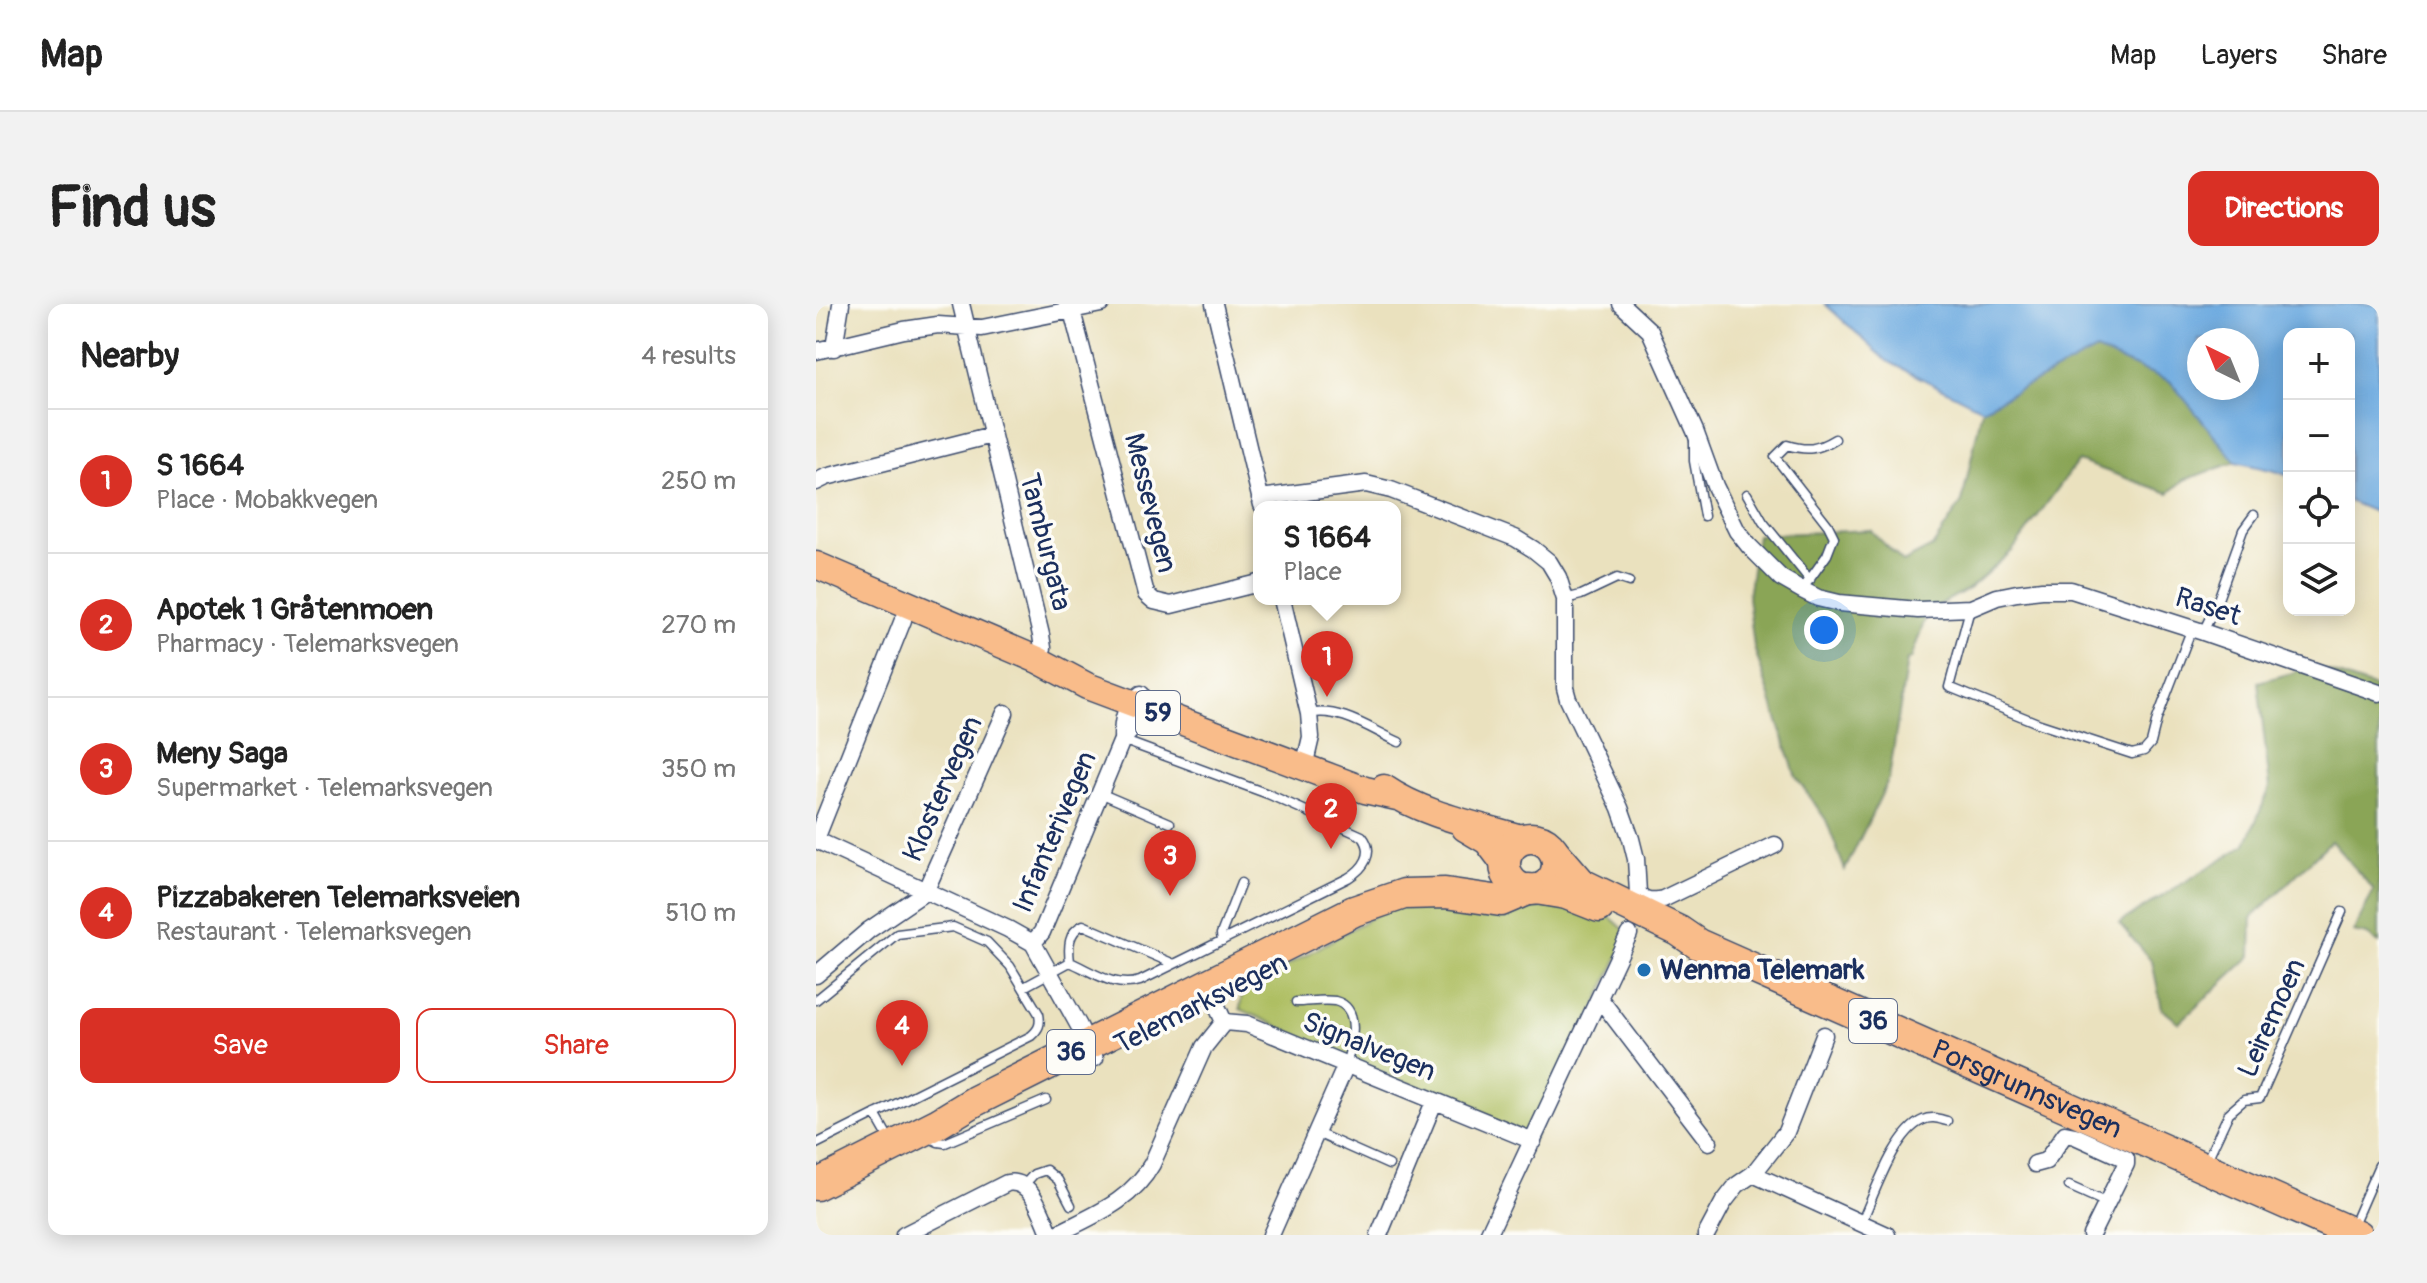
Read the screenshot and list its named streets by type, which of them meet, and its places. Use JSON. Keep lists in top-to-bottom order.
{
  "streets": {
    "highway": ["Telemarksvegen", "36", "Porsgrunnsvegen"],
    "main road": ["59"],
    "street": [
      "Messevegen",
      "Tamburgata",
      "Raset",
      "Klostervegen",
      "Infanterivegen",
      "Signalvegen"
    ],
    "lane": ["Leiremoen"]
  },
  "crossings": [
    ["Tamburgata", "Porsgrunnsvegen"],
    ["Klostervegen", "Infanterivegen"],
    ["Infanterivegen", "Telemarksvegen"],
    ["Infanterivegen", "Porsgrunnsvegen"],
    ["Telemarksvegen", "36"],
    ["Telemarksvegen", "Signalvegen"],
    ["Telemarksvegen", "Porsgrunnsvegen"],
    ["Leiremoen", "Porsgrunnsvegen"],
    ["36", "Porsgrunnsvegen"]
  ],
  "places": ["Wenma Telemark"],
  "north": "top left",
  "page": {
    "header": "Map",
    "nav": ["Map", "Layers", "Share"],
    "buttons": [
      "Directions",
      ["Save", "Share"]
    ],
    "title": "Find us",
    "heading": ["Nearby", "4 results"],
    "map_buttons": ["+", "−"],
    "list": [
      {
        "mark": "1",
        "name": "S 1664",
        "note": "Place · Mobakkvegen",
        "value": "250 m"
      },
      {
        "mark": "2",
        "name": "Apotek 1 Gråtenmoen",
        "note": "Pharmacy · Telemarksvegen",
        "value": "270 m"
      },
      {
        "mark": "3",
        "name": "Meny Saga",
        "note": "Supermarket · Telemarksvegen",
        "value": "350 m"
      },
      {
        "mark": "4",
        "name": "Pizzabakeren Telemarksveien",
        "note": "Restaurant · Telemarksvegen",
        "value": "510 m"
      }
    ],
    "popup": ["S 1664", "Place"],
    "pins": [
      "1",
      "2",
      "3",
      "4"
    ]
  }
}
